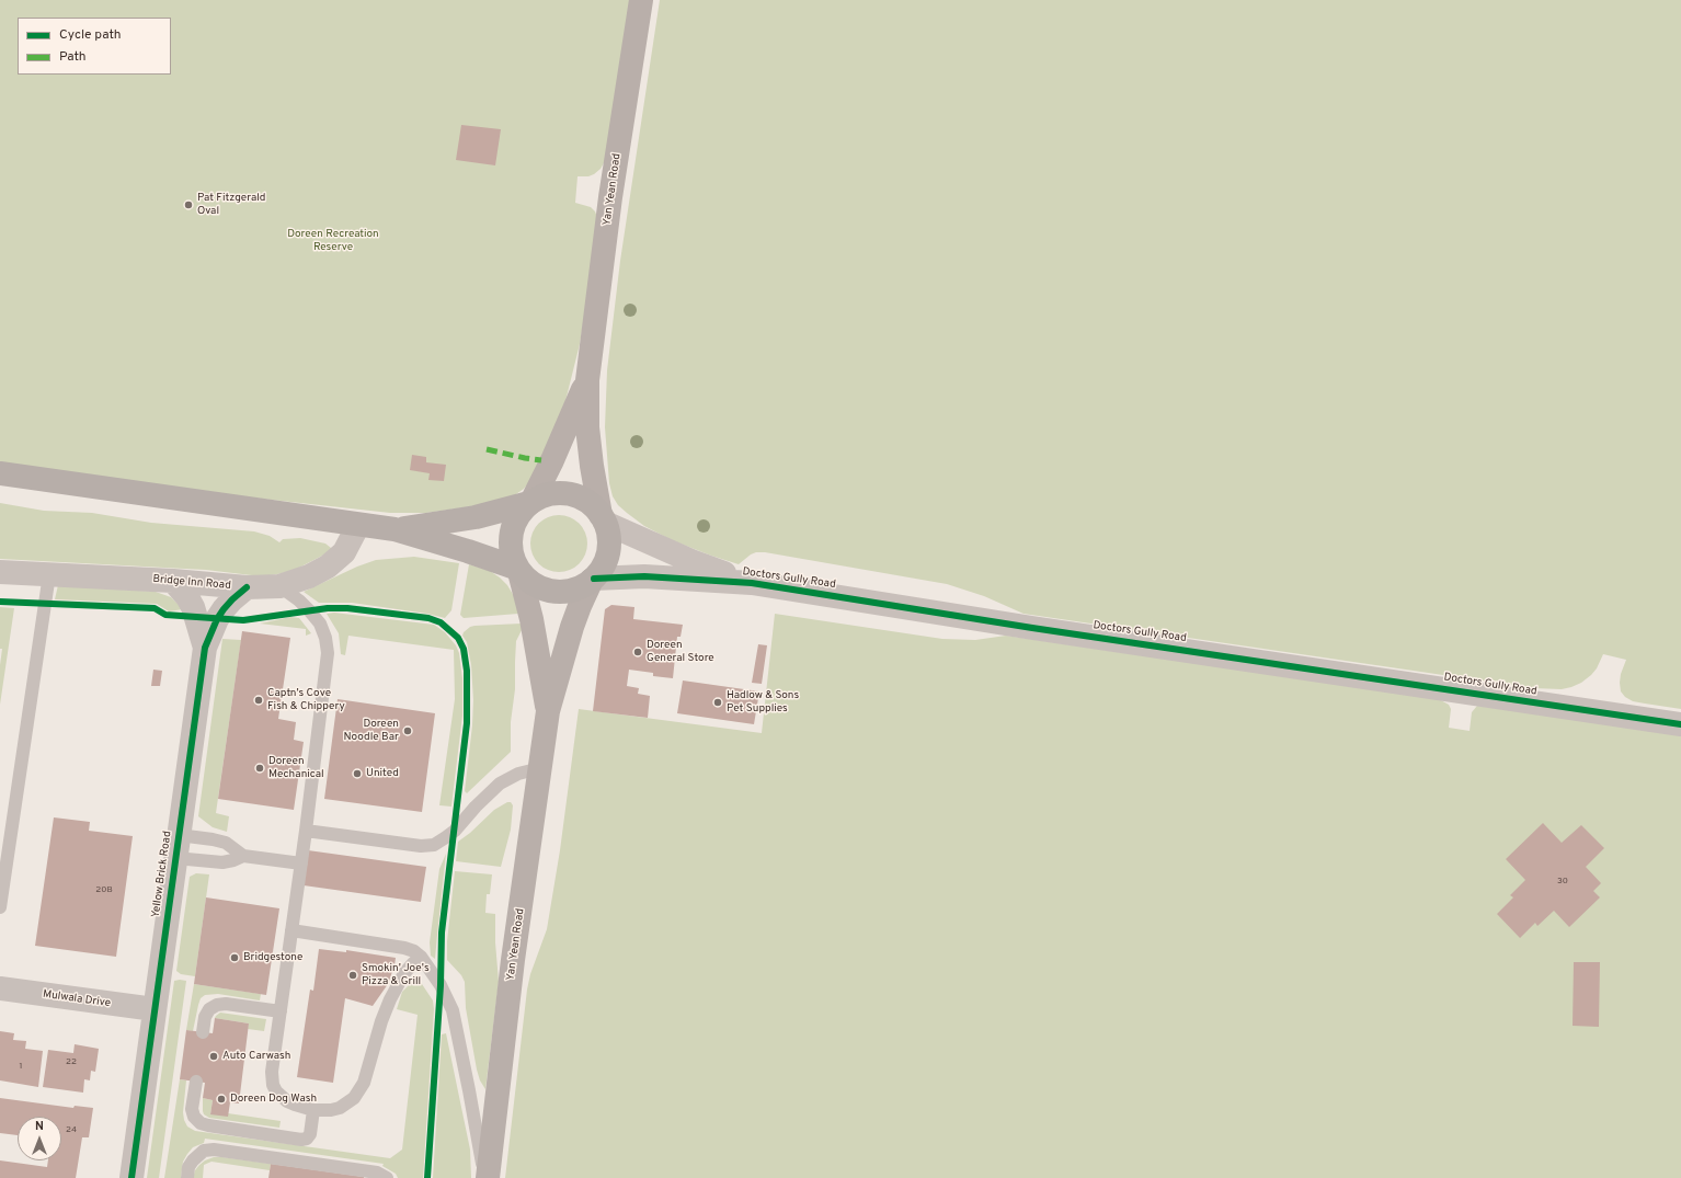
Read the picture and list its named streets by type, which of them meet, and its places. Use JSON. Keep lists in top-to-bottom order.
{
  "streets": {
    "main road": ["Yan Yean Road"],
    "street": [
      "Doctors Gully Road",
      "Bridge Inn Road",
      "Yellow Brick Road",
      "Mulwala Drive"
    ]
  },
  "crossings": [
    ["Yan Yean Road", "Doctors Gully Road"],
    ["Bridge Inn Road", "Yellow Brick Road"],
    ["Yellow Brick Road", "Mulwala Drive"]
  ],
  "parks": ["Doreen Recreation Reserve"],
  "places": [
    "Pat Fitzgerald Oval",
    "Doreen General Store",
    "Captn's Cove Fish & Chippery",
    "Hadlow & Sons Pet Supplies",
    "Doreen Noodle Bar",
    "Doreen Mechanical",
    "United",
    "Bridgestone",
    "Smokin' Joe's Pizza & Grill",
    "Auto Carwash",
    "Doreen Dog Wash"
  ],
  "house_numbers": [
    "30",
    "20B",
    "22",
    "1",
    "24"
  ],
  "legend": ["Cycle path", "Path"],
  "north": "top"
}
